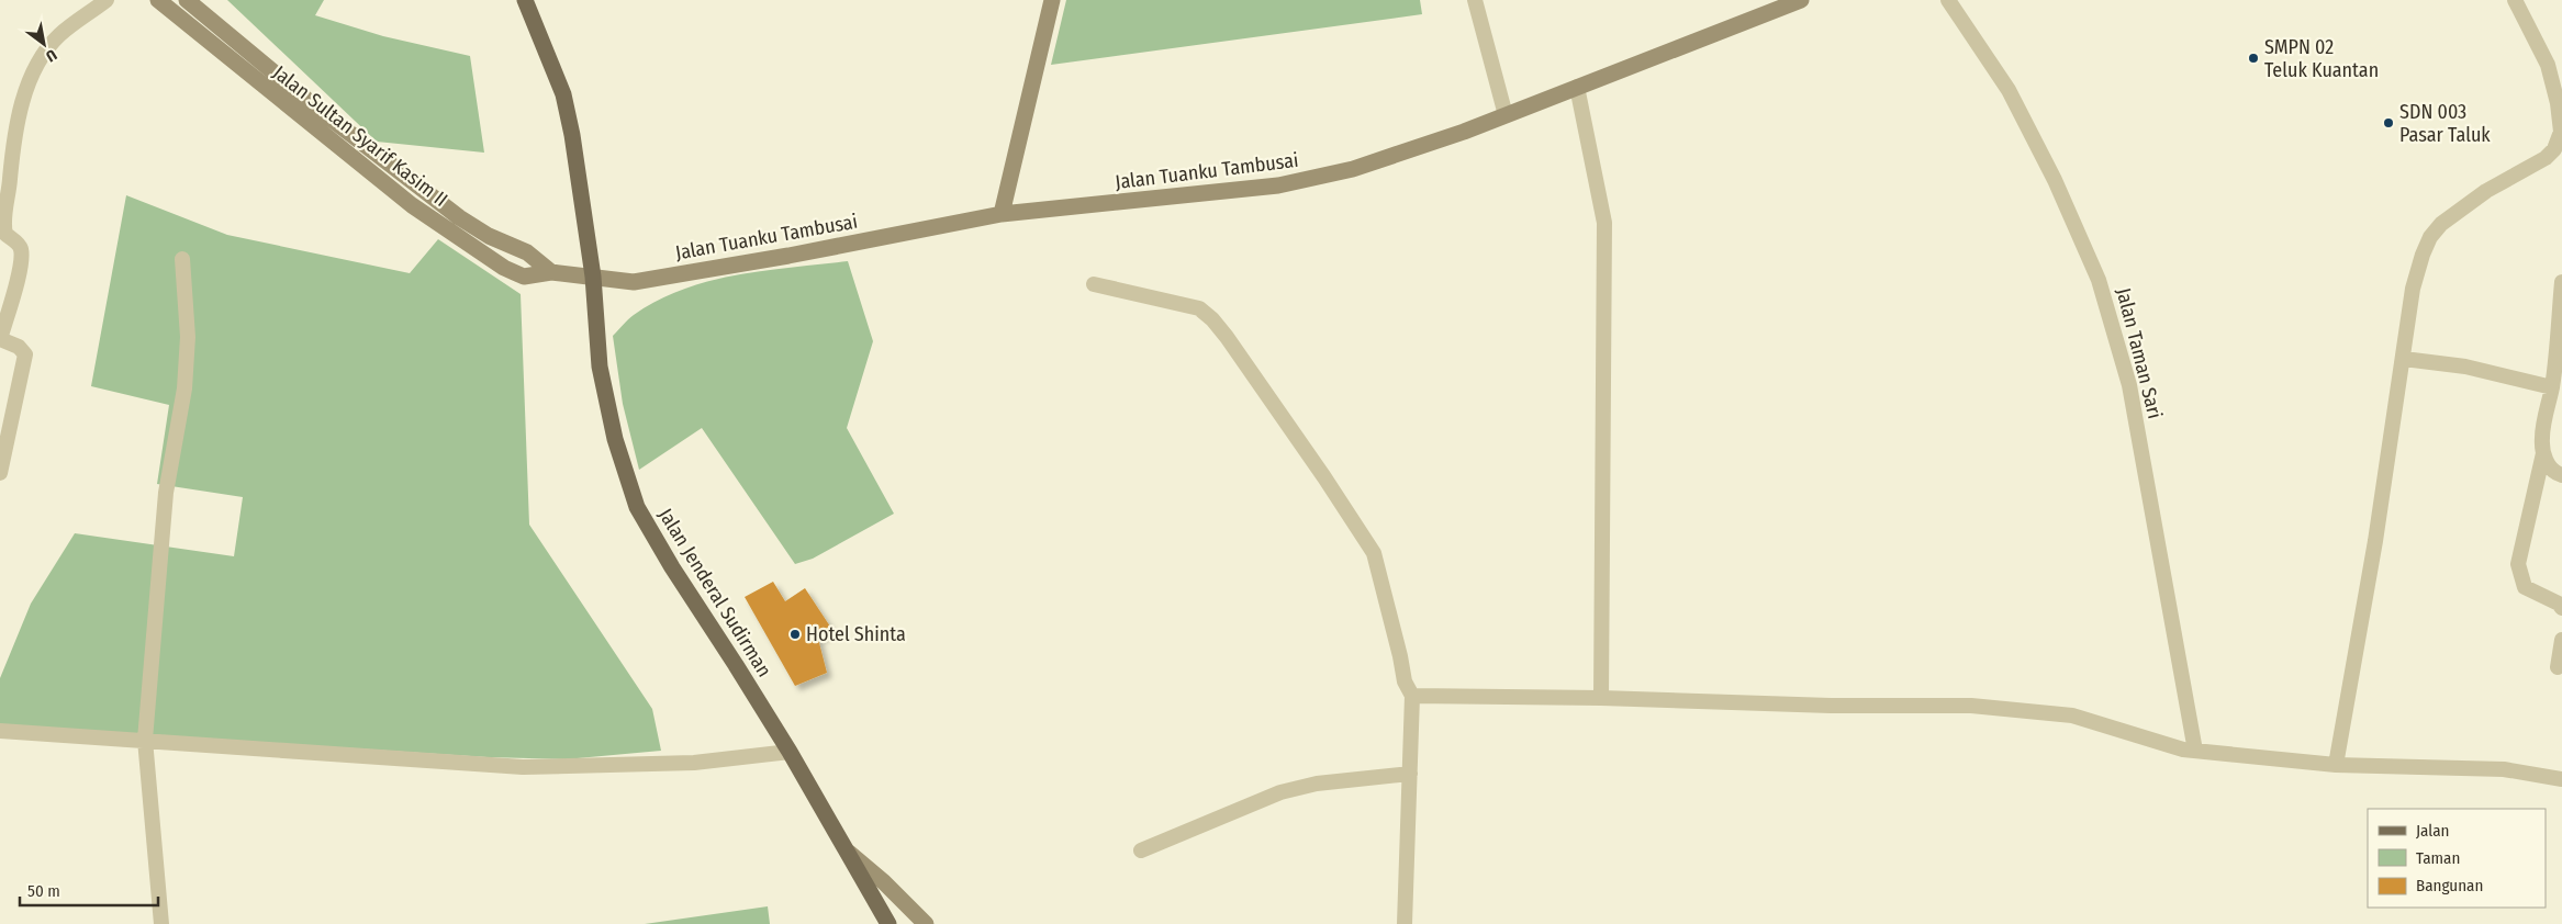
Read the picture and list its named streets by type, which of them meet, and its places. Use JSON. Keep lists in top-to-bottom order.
{
  "streets": {
    "main road": ["Jalan Sultan Syarif Kasim II", "Jalan Tuanku Tambusai", "Jalan Jenderal Sudirman"],
    "street": ["Jalan Taman Sari"]
  },
  "crossings": [
    ["Jalan Sultan Syarif Kasim II", "Jalan Tuanku Tambusai"],
    ["Jalan Sultan Syarif Kasim II", "Jalan Jenderal Sudirman"],
    ["Jalan Tuanku Tambusai", "Jalan Jenderal Sudirman"]
  ],
  "places": ["SMPN 02 Teluk Kuantan", "SDN 003 Pasar Taluk", "Hotel Shinta"],
  "legend": ["Jalan", "Taman", "Bangunan"],
  "scale_bar": "50 m",
  "north": "bottom right"
}
